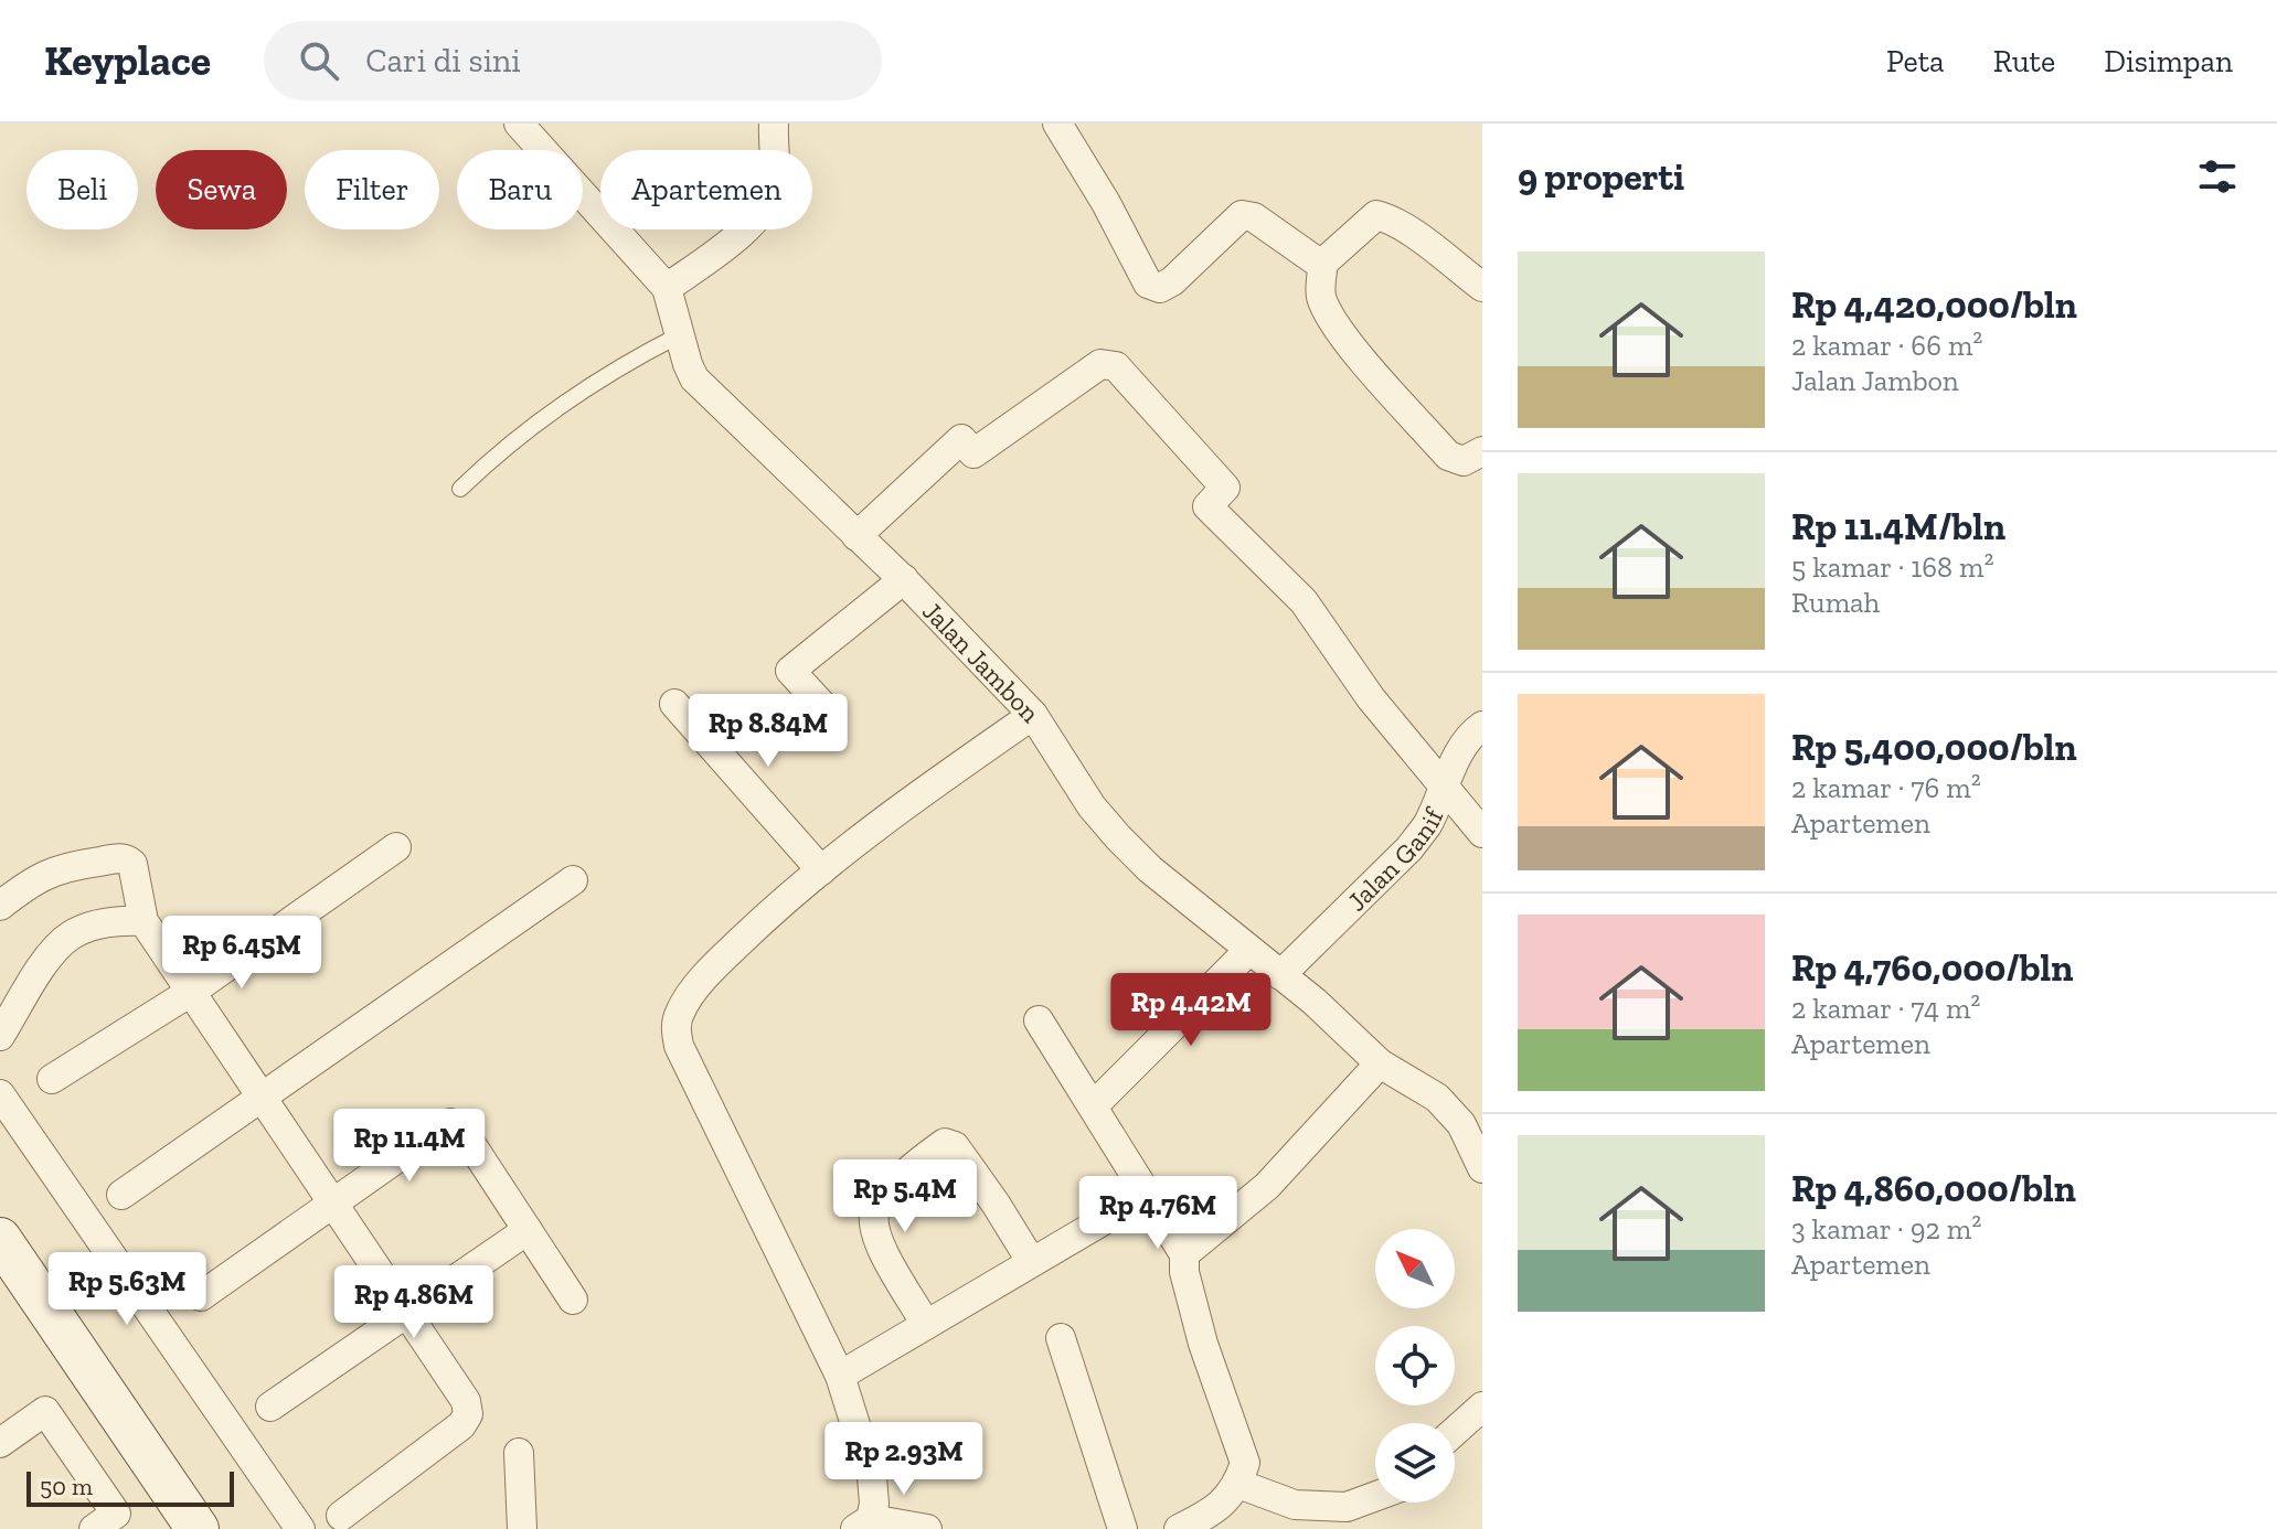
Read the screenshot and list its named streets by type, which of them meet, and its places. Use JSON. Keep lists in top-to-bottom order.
{
  "streets": {
    "street": ["Jalan Jambon", "Jalan Ganif"]
  },
  "crossings": [
    ["Jalan Jambon", "Jalan Ganif"]
  ],
  "scale_bar": "50 m",
  "north": "top left",
  "page": {
    "header": "Keyplace",
    "search": "Cari di sini",
    "nav": ["Peta", "Rute", "Disimpan"],
    "heading": "9 properti",
    "chip": [
      "Beli",
      "Sewa",
      "Filter",
      "Baru",
      "Apartemen"
    ],
    "list": [
      {
        "name": "Rp 4,420,000/bln",
        "note": "2 kamar · 66 m² · Jalan Jambon"
      },
      {
        "name": "Rp 11.4M/bln",
        "note": "5 kamar · 168 m² · Rumah"
      },
      {
        "name": "Rp 5,400,000/bln",
        "note": "2 kamar · 76 m² · Apartemen"
      },
      {
        "name": "Rp 4,760,000/bln",
        "note": "2 kamar · 74 m² · Apartemen"
      },
      {
        "name": "Rp 4,860,000/bln",
        "note": "3 kamar · 92 m² · Apartemen"
      }
    ],
    "price": [
      "Rp 8.84M",
      "Rp 6.45M",
      "Rp 4.42M",
      "Rp 11.4M",
      "Rp 5.4M",
      "Rp 4.76M",
      "Rp 5.63M",
      "Rp 4.86M",
      "Rp 2.93M"
    ],
    "scale": "50 m"
  }
}
